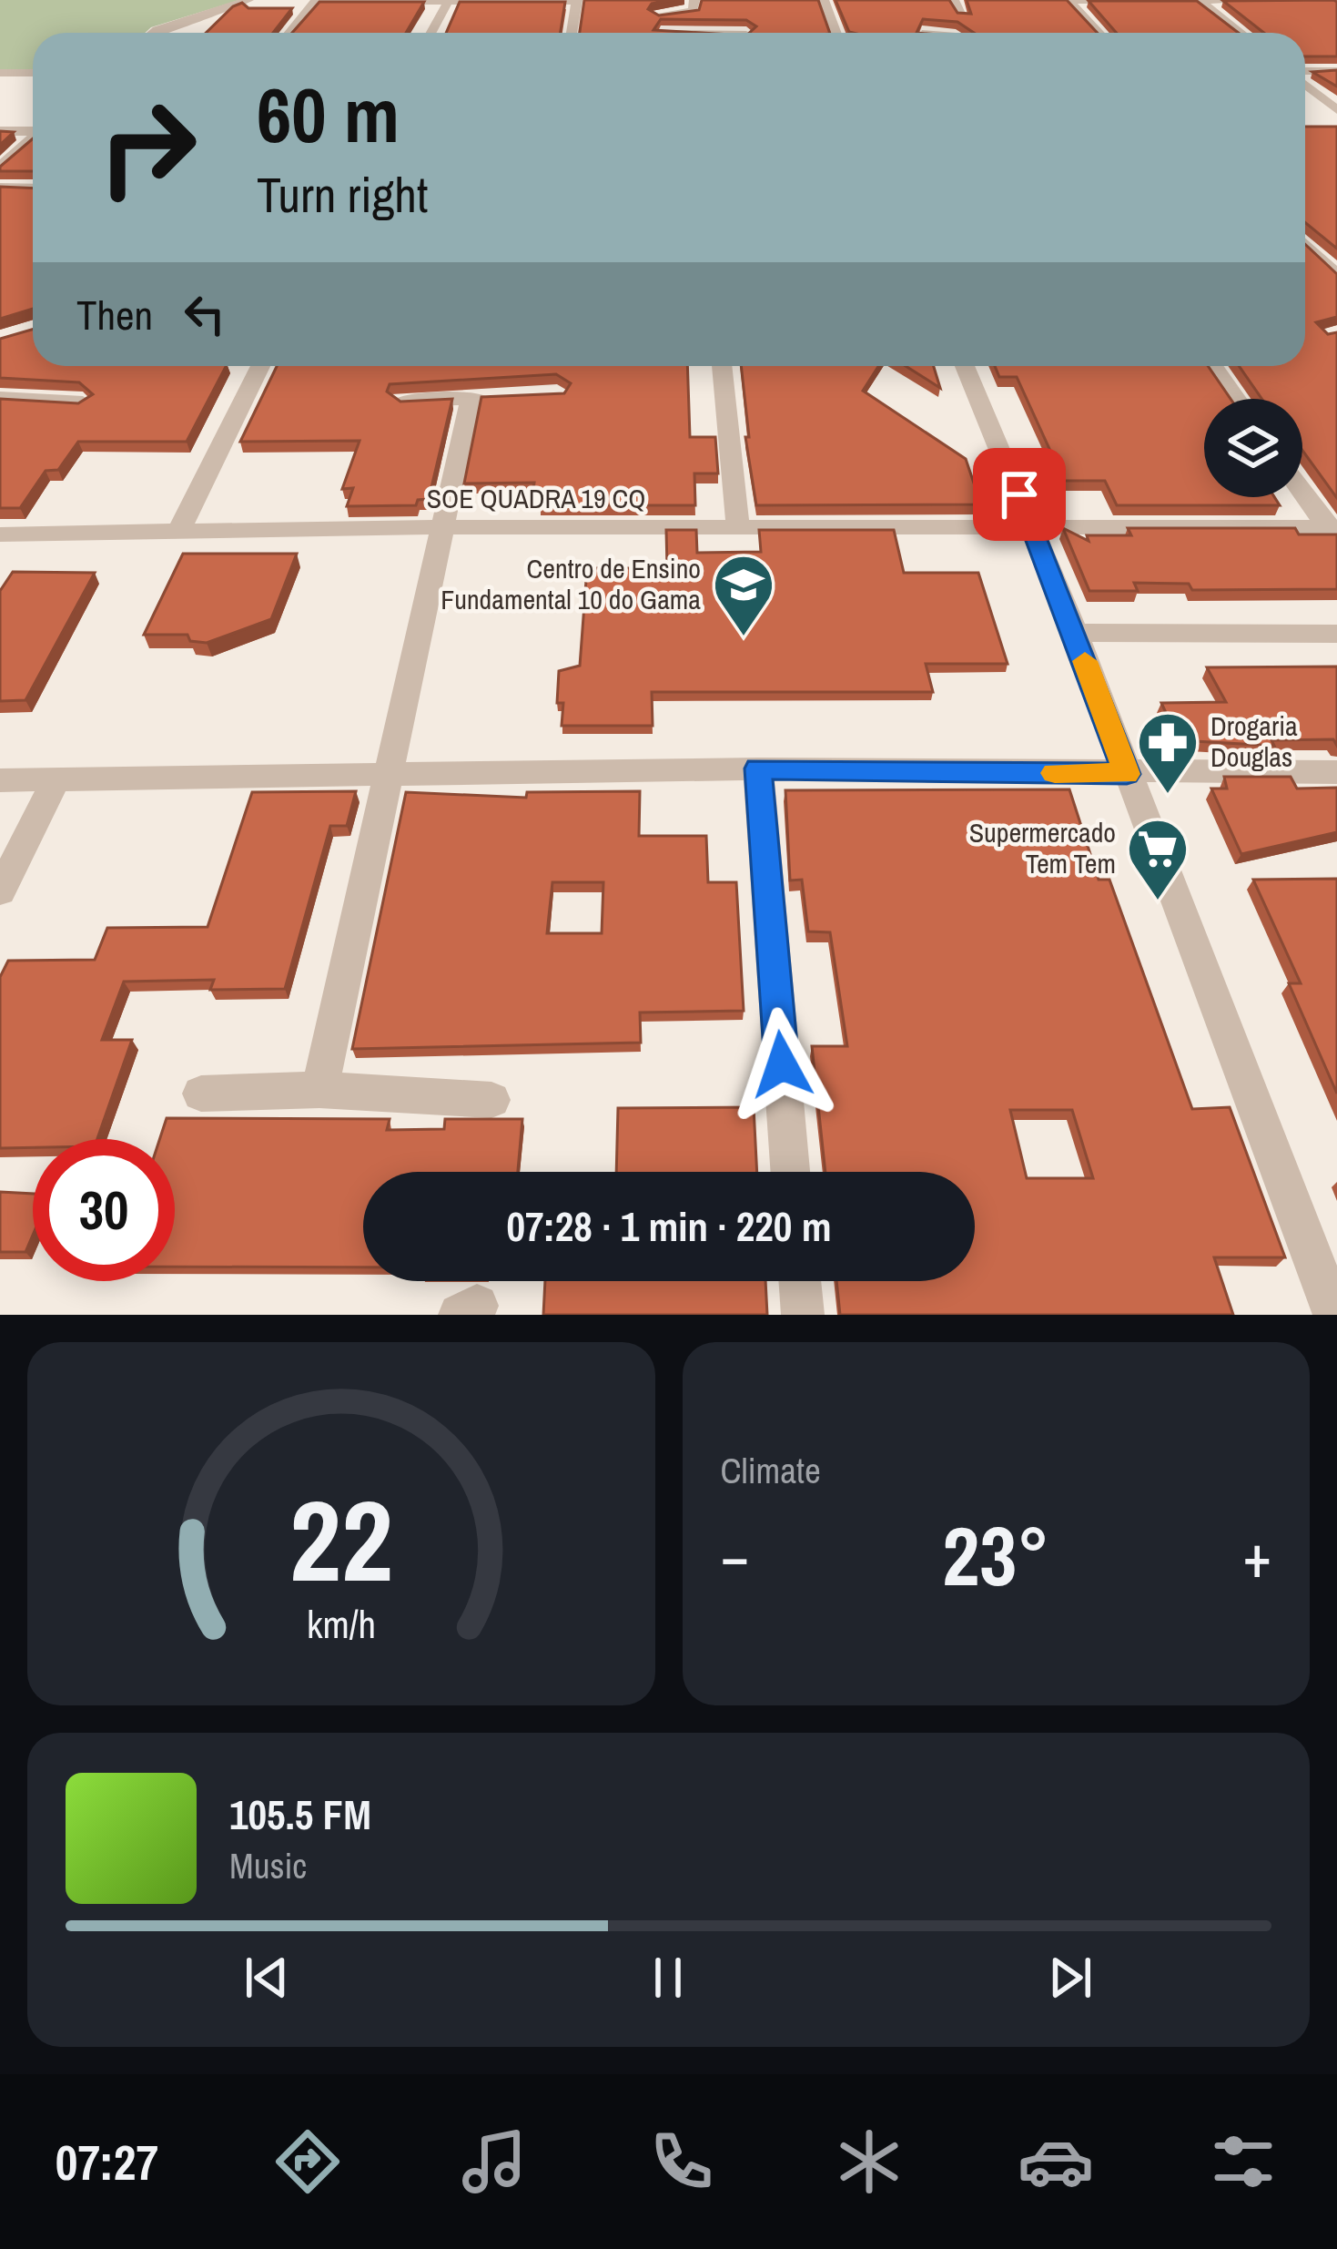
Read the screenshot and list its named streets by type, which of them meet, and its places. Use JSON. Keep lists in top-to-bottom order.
{
  "streets": {
    "street": ["SOE QUADRA 19 CQ"]
  },
  "places": {
    "school or university": ["Centro de Ensino Fundamental 10 do Gama"],
    "pharmacy": ["Drogaria Douglas"],
    "supermarket": ["Supermercado Tem Tem"]
  },
  "page": {
    "turn": ["60 m", "Turn right"],
    "then": "Then",
    "limit": "30",
    "trip": "07:28 · 1 min · 220 m",
    "tile": "Climate",
    "heat": ["−", "23°", "+"],
    "song": ["105.5 FM", "Music"],
    "tabs": "07:27",
    "gauge": ["22", "km/h"]
  }
}
